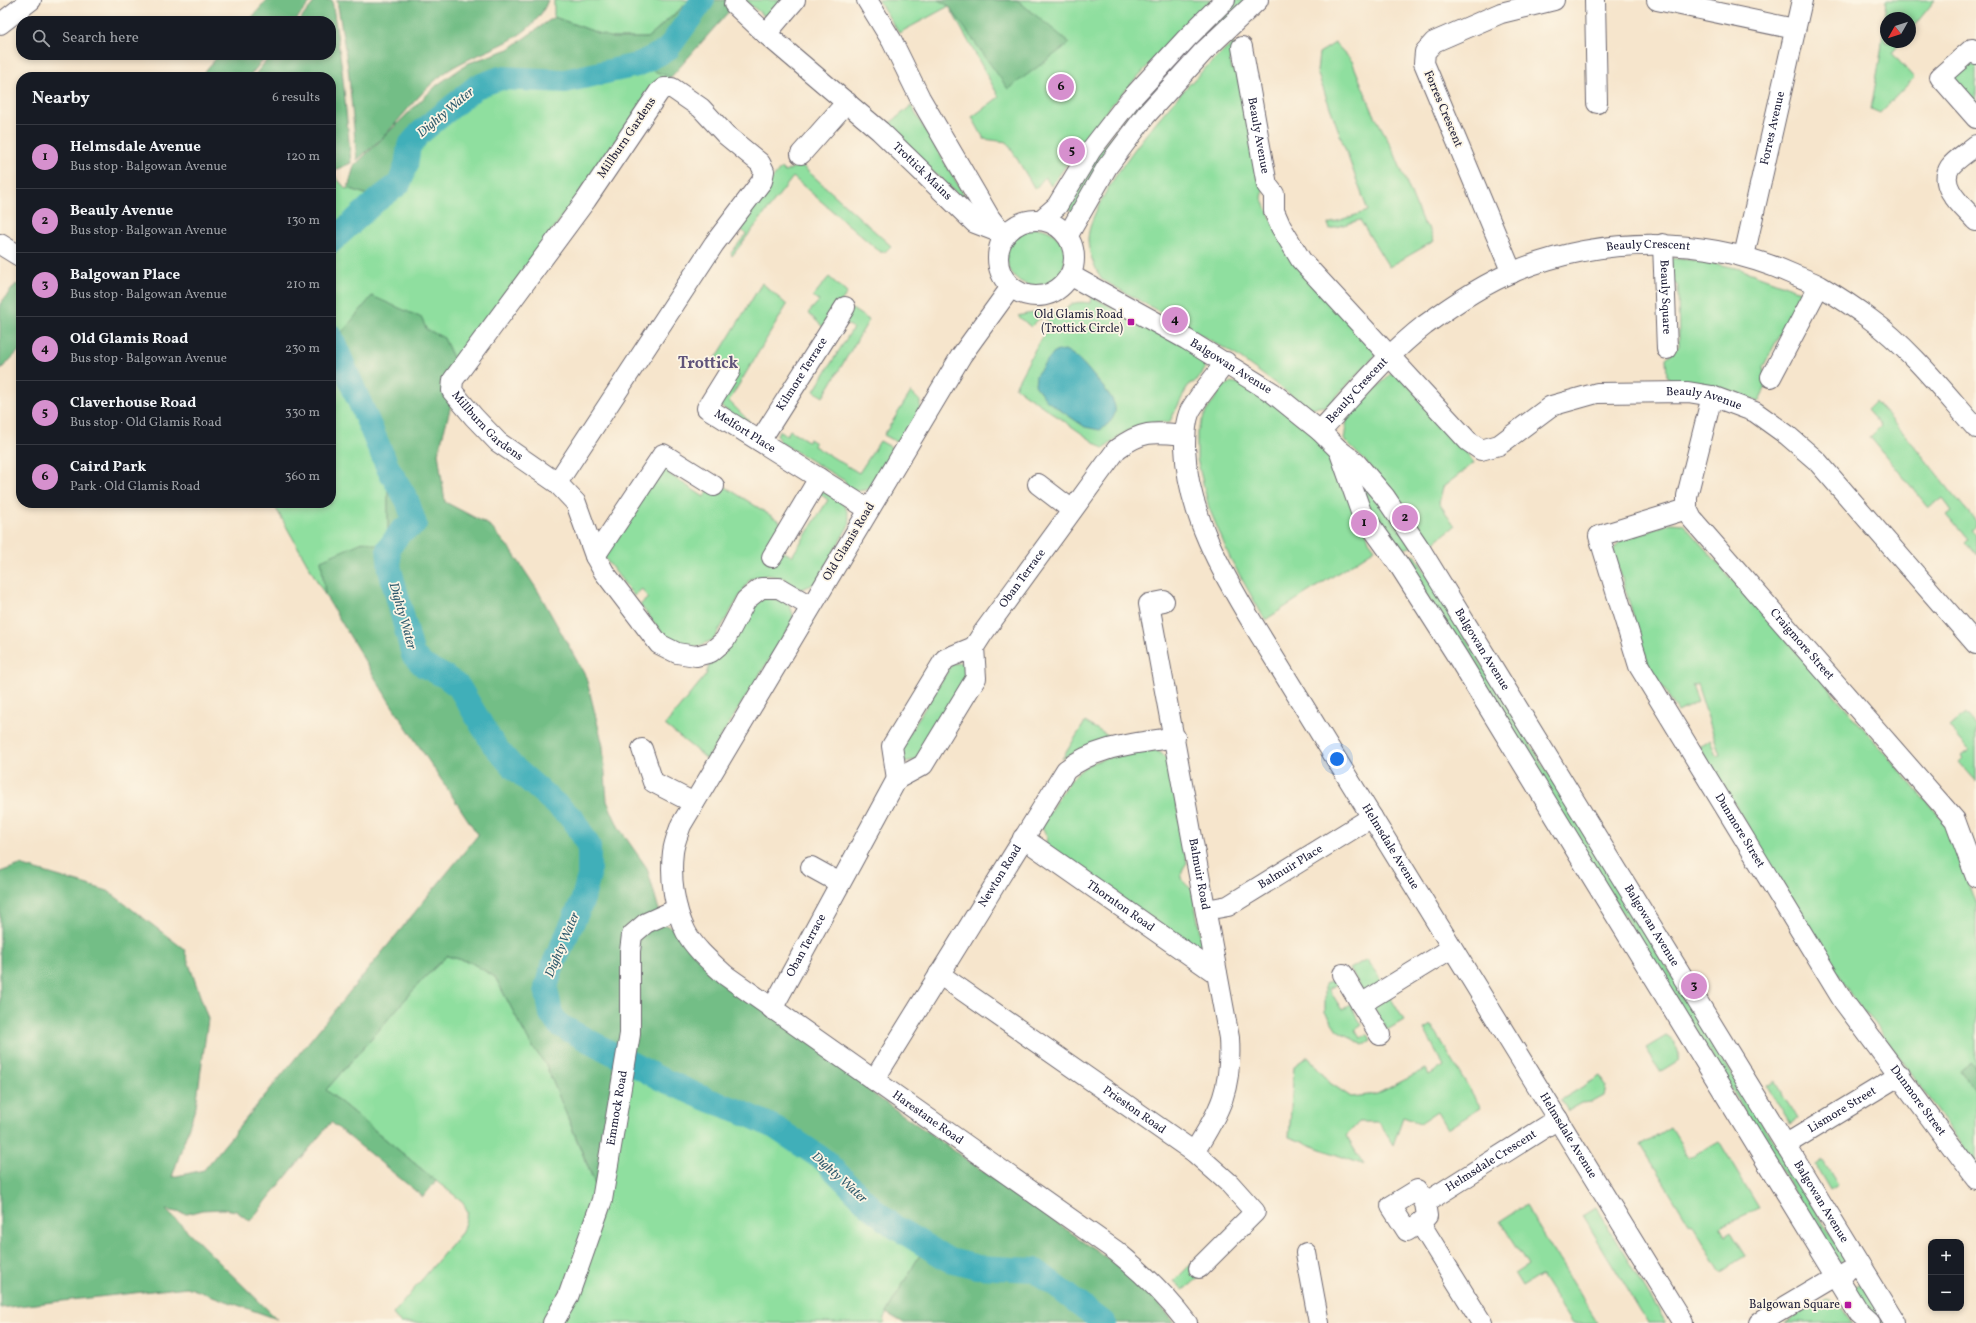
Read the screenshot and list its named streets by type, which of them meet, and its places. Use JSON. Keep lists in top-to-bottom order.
{
  "streets": {
    "street": [
      "Forres Crescent",
      "Forres Avenue",
      "Beauly Avenue",
      "Millburn Gardens",
      "Trottick Mains",
      "Beauly Crescent",
      "Beauly Square",
      "Balgowan Avenue",
      "Kilmore Terrace",
      "Melfort Place",
      "Old Glamis Road",
      "Oban Terrace",
      "Craigmore Street",
      "Dunmore Street",
      "Helmsdale Avenue",
      "Balmuir Place",
      "Balmuir Road",
      "Newton Road",
      "Thornton Road",
      "Emmock Road",
      "Prieston Road",
      "Lismore Street",
      "Harestane Road",
      "Helmsdale Crescent"
    ]
  },
  "crossings": [
    ["Forres Crescent", "Beauly Crescent"],
    ["Forres Avenue", "Beauly Crescent"],
    ["Beauly Avenue", "Beauly Crescent"],
    ["Millburn Gardens", "Old Glamis Road"],
    ["Trottick Mains", "Balgowan Avenue"],
    ["Trottick Mains", "Old Glamis Road"],
    ["Beauly Crescent", "Beauly Square"],
    ["Beauly Crescent", "Balgowan Avenue"],
    ["Balgowan Avenue", "Old Glamis Road"],
    ["Balgowan Avenue", "Helmsdale Avenue"],
    ["Balgowan Avenue", "Lismore Street"],
    ["Kilmore Terrace", "Melfort Place"],
    ["Melfort Place", "Old Glamis Road"],
    ["Old Glamis Road", "Emmock Road"],
    ["Old Glamis Road", "Harestane Road"],
    ["Oban Terrace", "Helmsdale Avenue"],
    ["Oban Terrace", "Harestane Road"],
    ["Craigmore Street", "Dunmore Street"],
    ["Dunmore Street", "Lismore Street"],
    ["Helmsdale Avenue", "Balmuir Place"],
    ["Helmsdale Avenue", "Helmsdale Crescent"],
    ["Balmuir Place", "Balmuir Road"],
    ["Balmuir Road", "Newton Road"],
    ["Balmuir Road", "Thornton Road"],
    ["Balmuir Road", "Prieston Road"],
    ["Newton Road", "Thornton Road"],
    ["Newton Road", "Prieston Road"],
    ["Newton Road", "Harestane Road"],
    ["Emmock Road", "Harestane Road"]
  ],
  "districts": ["Trottick"],
  "water": ["Dighty Water"],
  "places": {
    "transit": ["Old Glamis Road (Trottick Circle)", "Balgowan Square"]
  },
  "north": "bottom left",
  "page": {
    "search": "Search here",
    "pins": [
      "6",
      "5",
      "4",
      "2",
      "1",
      "3"
    ],
    "heading": ["Nearby", "6 results"],
    "list": [
      {
        "mark": "1",
        "name": "Helmsdale Avenue",
        "note": "Bus stop · Balgowan Avenue",
        "value": "120 m"
      },
      {
        "mark": "2",
        "name": "Beauly Avenue",
        "note": "Bus stop · Balgowan Avenue",
        "value": "130 m"
      },
      {
        "mark": "3",
        "name": "Balgowan Place",
        "note": "Bus stop · Balgowan Avenue",
        "value": "210 m"
      },
      {
        "mark": "4",
        "name": "Old Glamis Road",
        "note": "Bus stop · Balgowan Avenue",
        "value": "230 m"
      },
      {
        "mark": "5",
        "name": "Claverhouse Road",
        "note": "Bus stop · Old Glamis Road",
        "value": "330 m"
      },
      {
        "mark": "6",
        "name": "Caird Park",
        "note": "Park · Old Glamis Road",
        "value": "360 m"
      }
    ],
    "map_buttons": ["+", "−"]
  }
}
